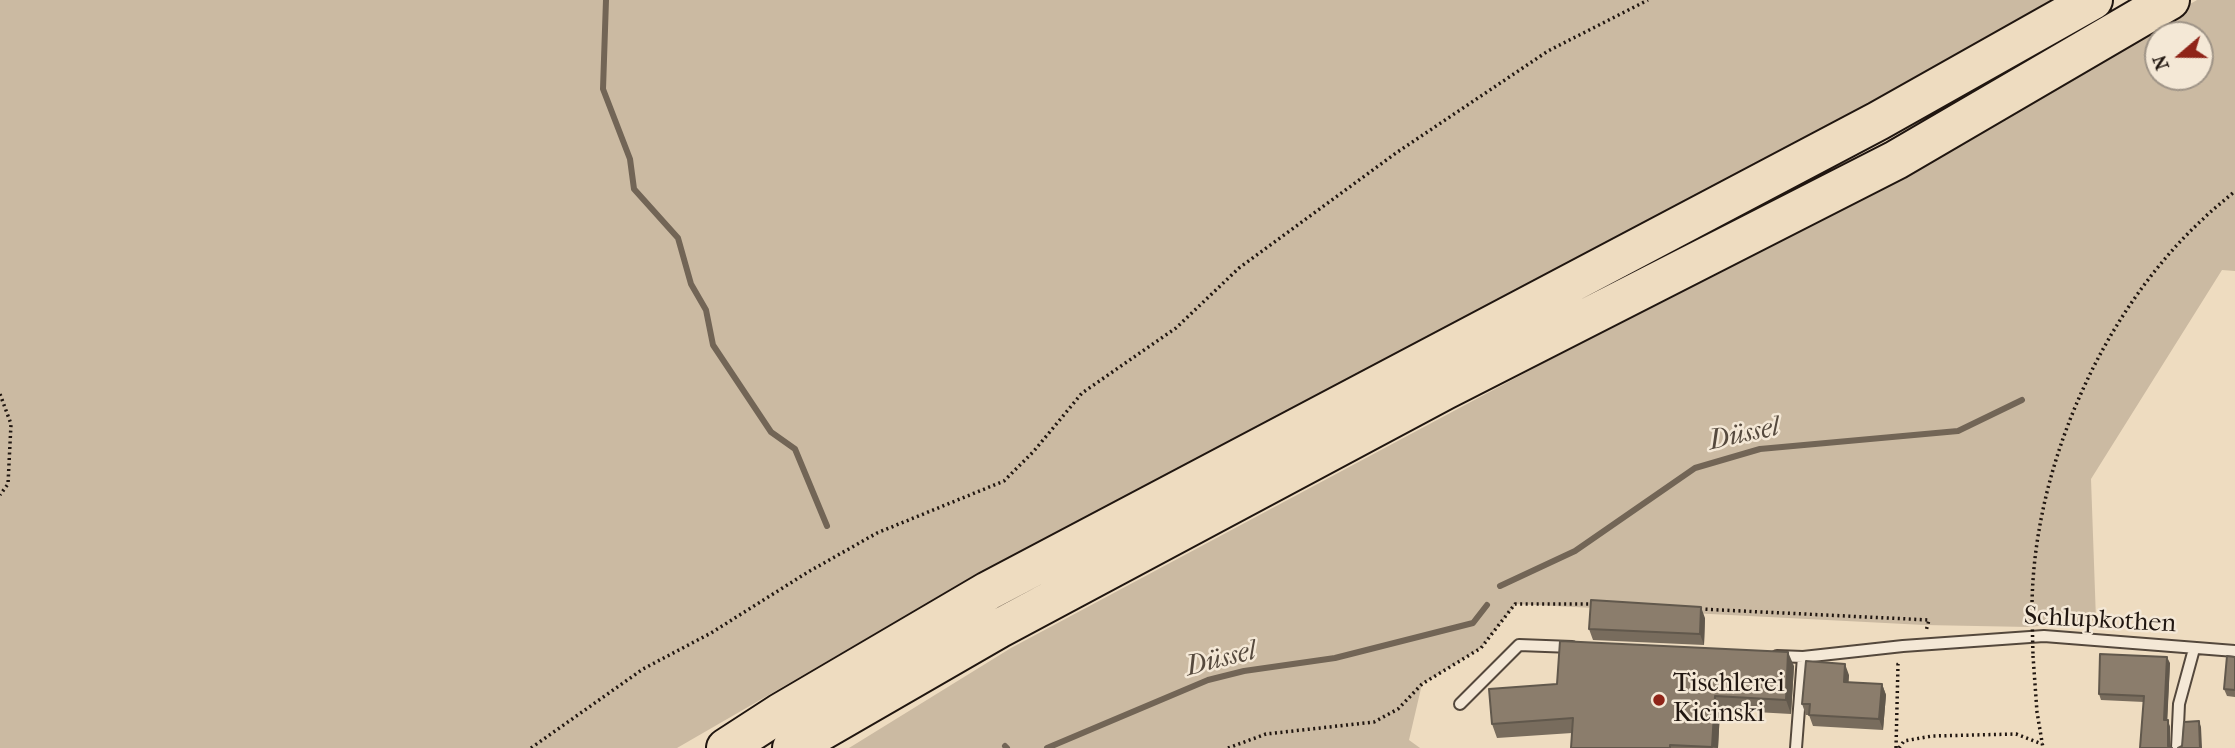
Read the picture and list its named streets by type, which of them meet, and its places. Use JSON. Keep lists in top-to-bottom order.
{
  "streets": {
    "lane": ["Schlupkothen"]
  },
  "water": ["Düssel"],
  "places": ["Tischlerei Kicinski"],
  "north": "left"
}
